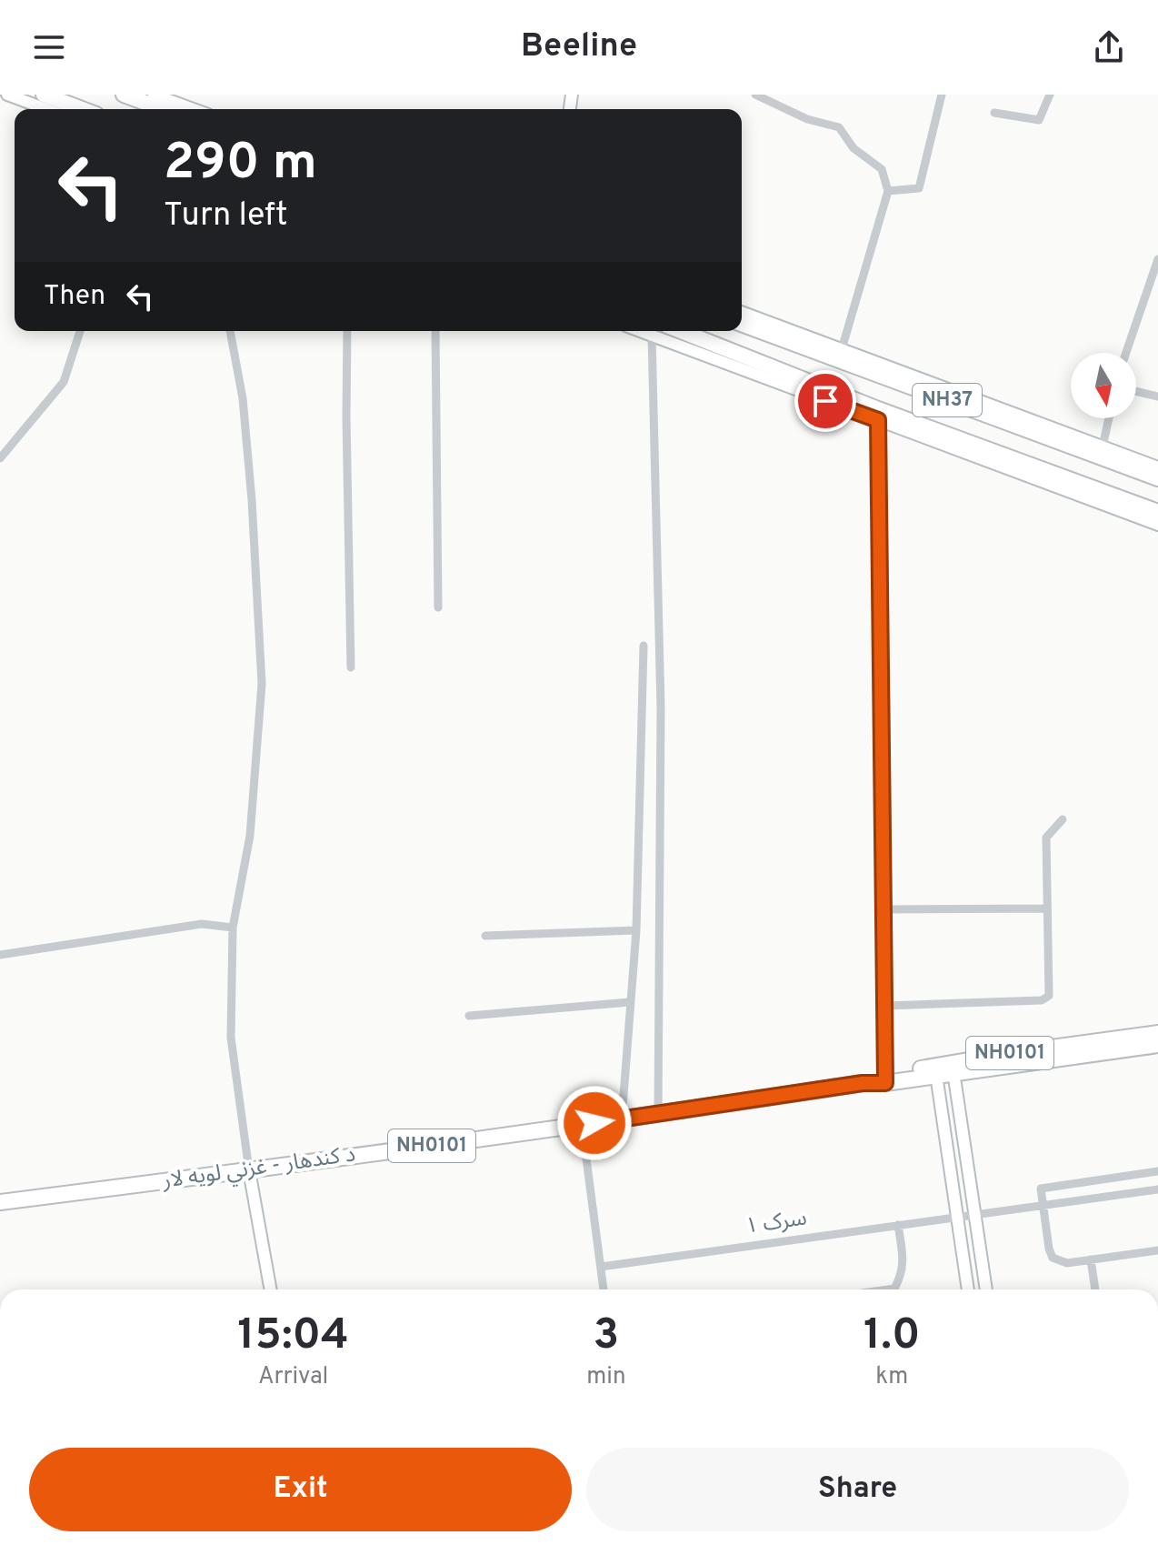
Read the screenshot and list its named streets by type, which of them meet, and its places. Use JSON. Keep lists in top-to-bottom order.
{
  "streets": {
    "highway": ["NH37", "NH0101", "د کندهار - غزني لويه لار"],
    "street": ["سرک ۱"]
  },
  "north": "bottom",
  "page": {
    "header": "Beeline",
    "turn": ["290 m", "Turn left"],
    "then": "Then",
    "eta": [
      "15:04",
      "Arrival",
      "3",
      "min",
      "1.0",
      "km"
    ],
    "buttons": ["Exit", "Share"]
  }
}
